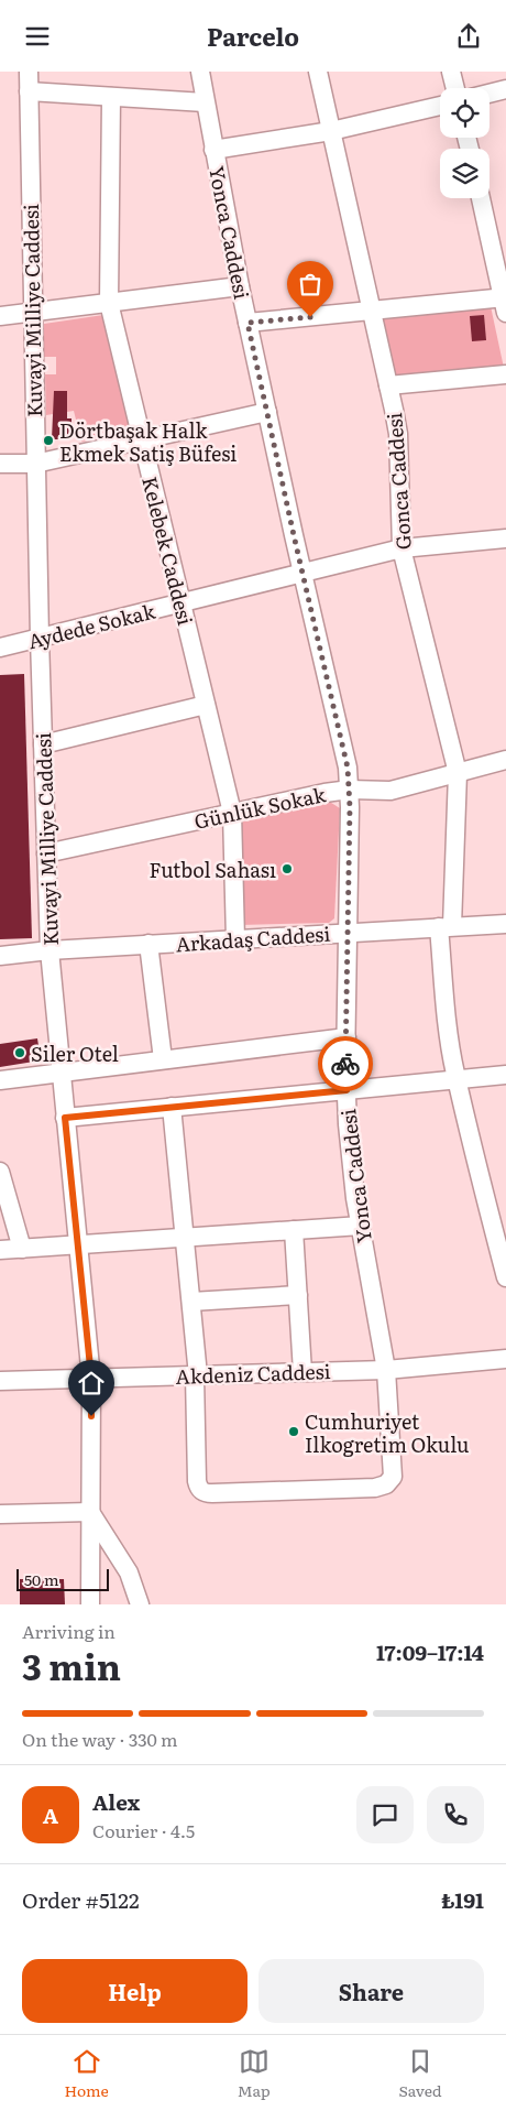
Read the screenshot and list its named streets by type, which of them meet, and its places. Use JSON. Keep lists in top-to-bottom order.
{
  "streets": {
    "street": [
      "Yonca Caddesi",
      "Kuvayi Milliye Caddesi",
      "Gonca Caddesi",
      "Kelebek Caddesi",
      "Aydede Sokak",
      "Günlük Sokak",
      "Arkadaş Caddesi",
      "Akdeniz Caddesi"
    ]
  },
  "crossings": [
    ["Yonca Caddesi", "Aydede Sokak"],
    ["Yonca Caddesi", "Günlük Sokak"],
    ["Yonca Caddesi", "Arkadaş Caddesi"],
    ["Yonca Caddesi", "Akdeniz Caddesi"],
    ["Kuvayi Milliye Caddesi", "Aydede Sokak"],
    ["Kuvayi Milliye Caddesi", "Günlük Sokak"],
    ["Kuvayi Milliye Caddesi", "Arkadaş Caddesi"],
    ["Kuvayi Milliye Caddesi", "Akdeniz Caddesi"],
    ["Gonca Caddesi", "Aydede Sokak"],
    ["Gonca Caddesi", "Günlük Sokak"],
    ["Gonca Caddesi", "Arkadaş Caddesi"],
    ["Kelebek Caddesi", "Aydede Sokak"],
    ["Kelebek Caddesi", "Günlük Sokak"],
    ["Kelebek Caddesi", "Arkadaş Caddesi"]
  ],
  "places": [
    "Dörtbaşak Halk Ekmek Satiş Büfesi",
    "Futbol Sahası",
    "Siler Otel",
    "Cumhuriyet Ilkogretim Okulu"
  ],
  "scale_bar": "50 m",
  "page": {
    "header": "Parcelo",
    "scale": "50 m",
    "heading": ["3 min", "Arriving in", "17:09–17:14"],
    "panel": [
      "Alex",
      "Courier · 4.5",
      "Order #5122",
      "₺191"
    ],
    "bar": "On the way · 330 m",
    "round": "A",
    "buttons": ["Help", "Share"],
    "tabs": ["Home", "Map", "Saved"]
  }
}
